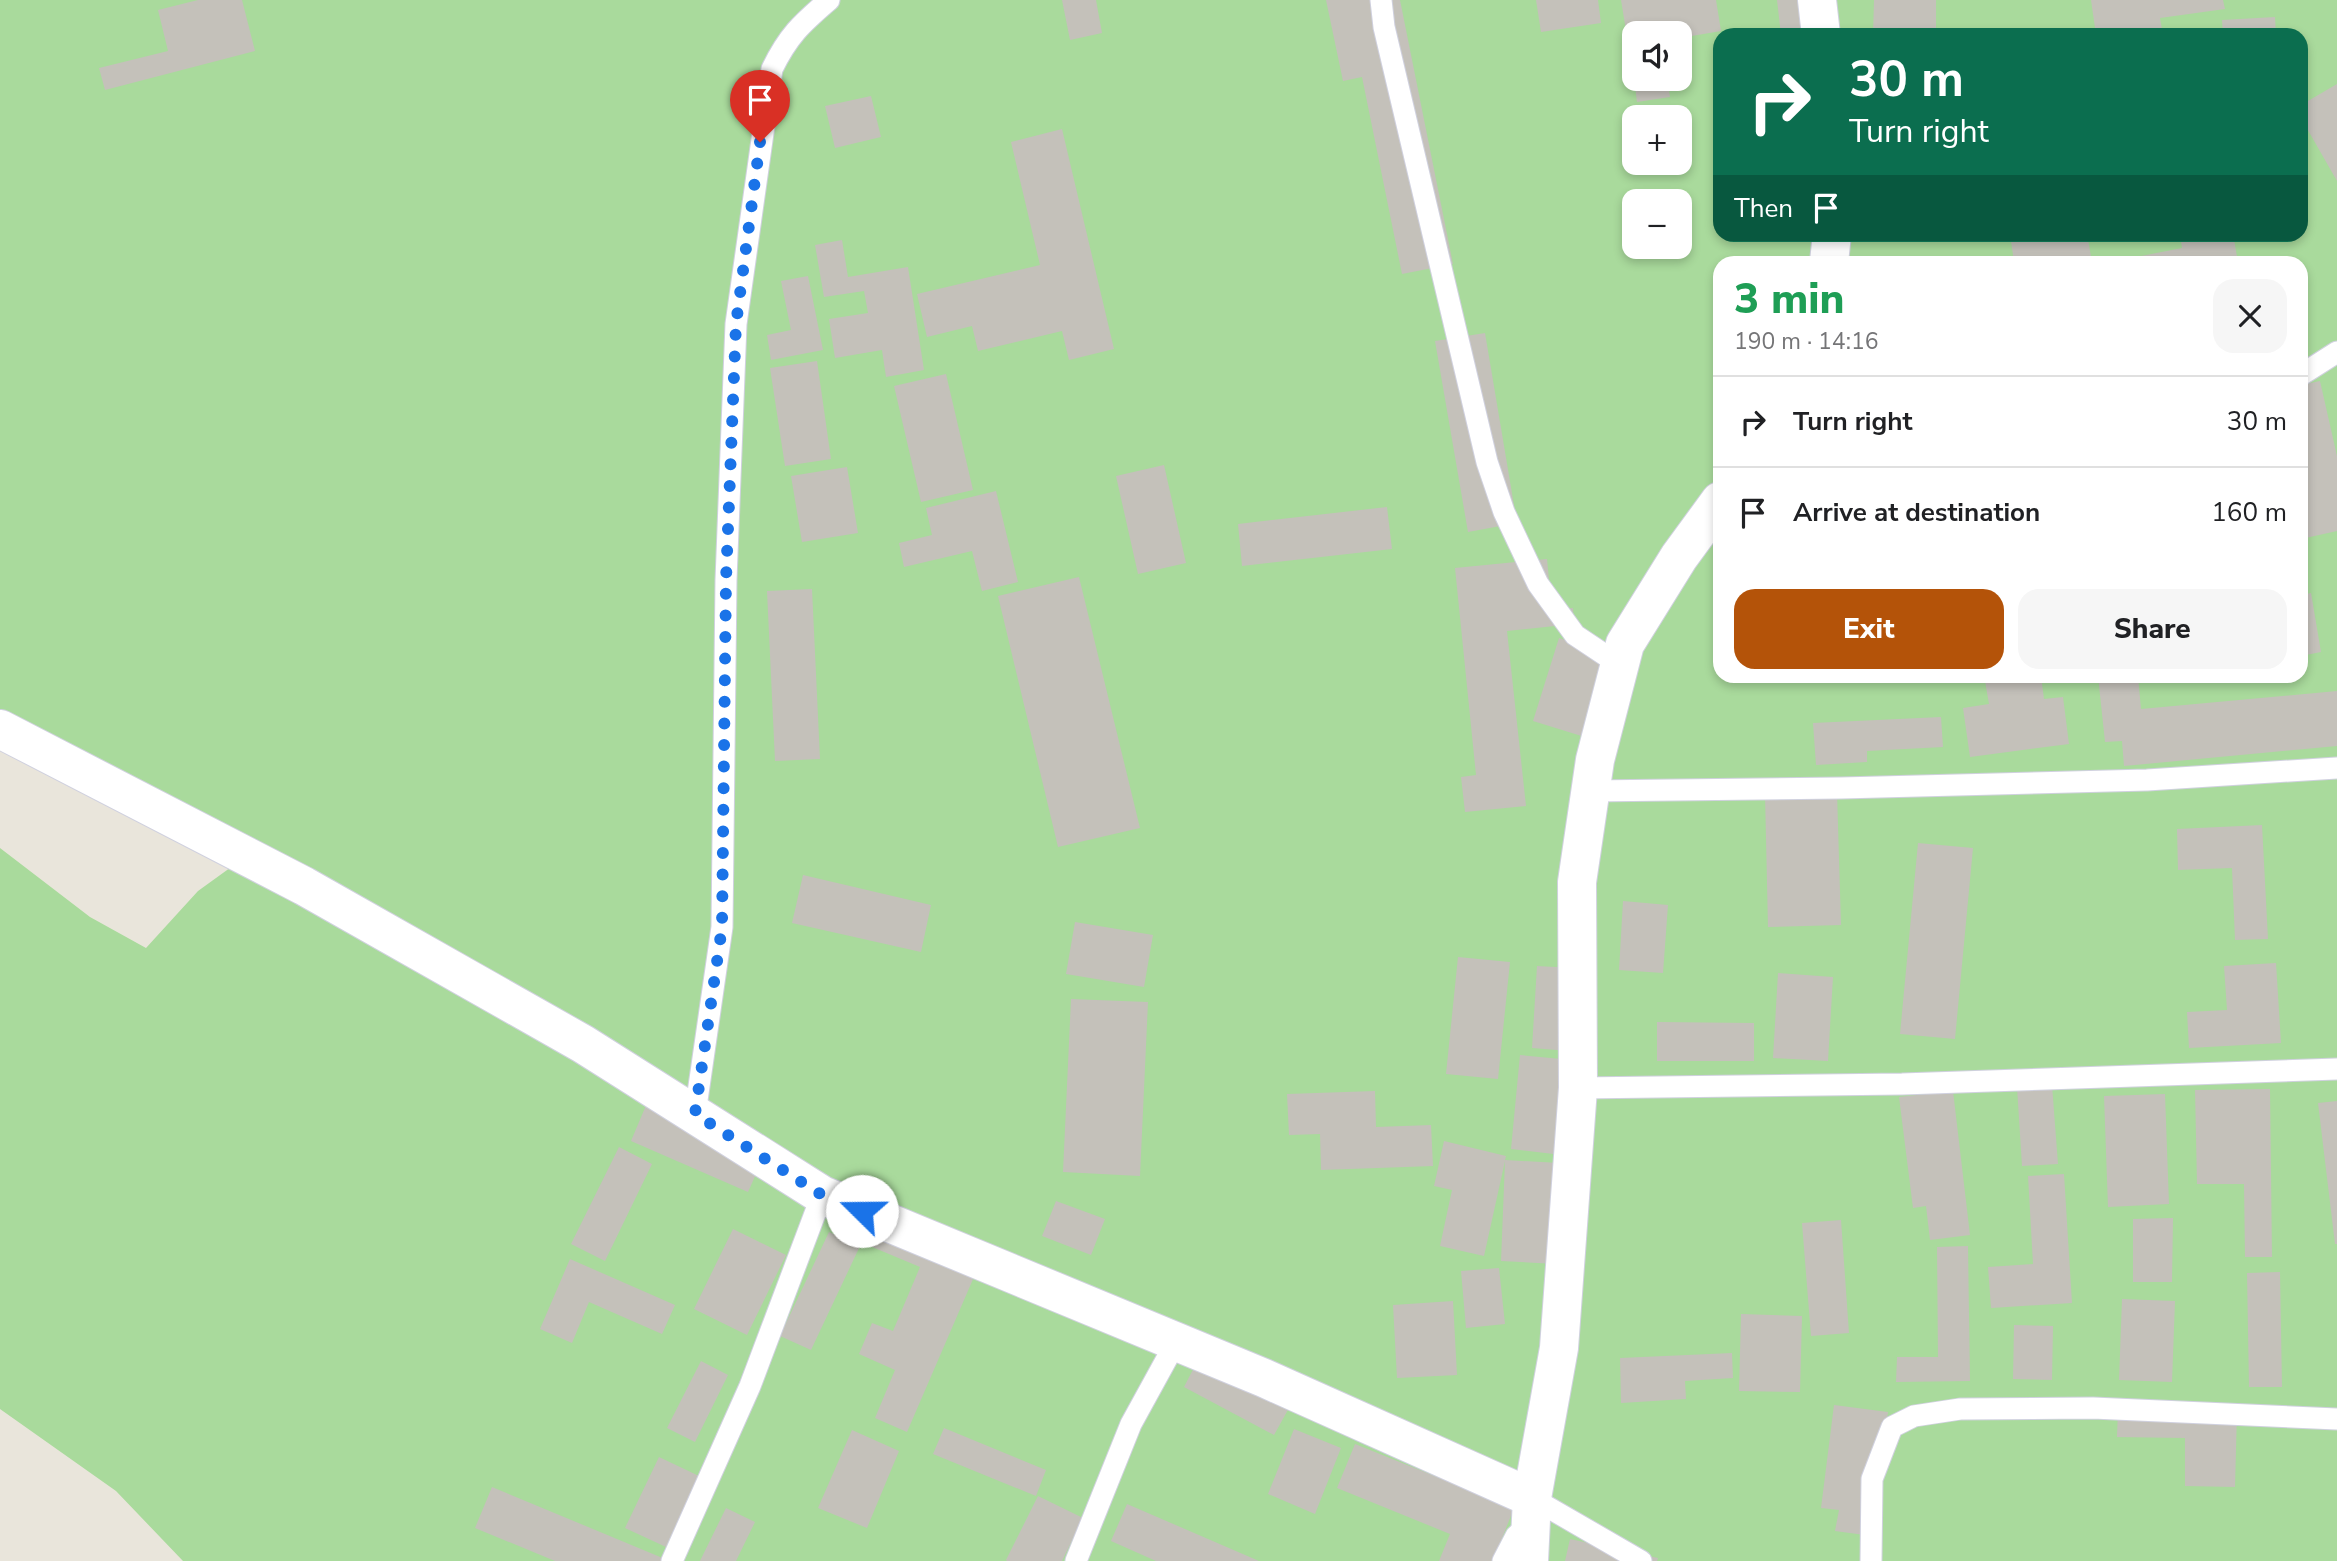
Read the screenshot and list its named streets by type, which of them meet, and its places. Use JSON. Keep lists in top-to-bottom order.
{
  "page": {
    "map_buttons": ["+", "−"],
    "turn": ["30 m", "Turn right"],
    "then": "Then",
    "heading": ["3 min", "190 m · 14:16"],
    "list": [
      {
        "name": "Turn right",
        "value": "30 m"
      },
      {
        "name": "Arrive at destination",
        "value": "160 m"
      }
    ],
    "buttons": ["Exit", "Share"]
  }
}
